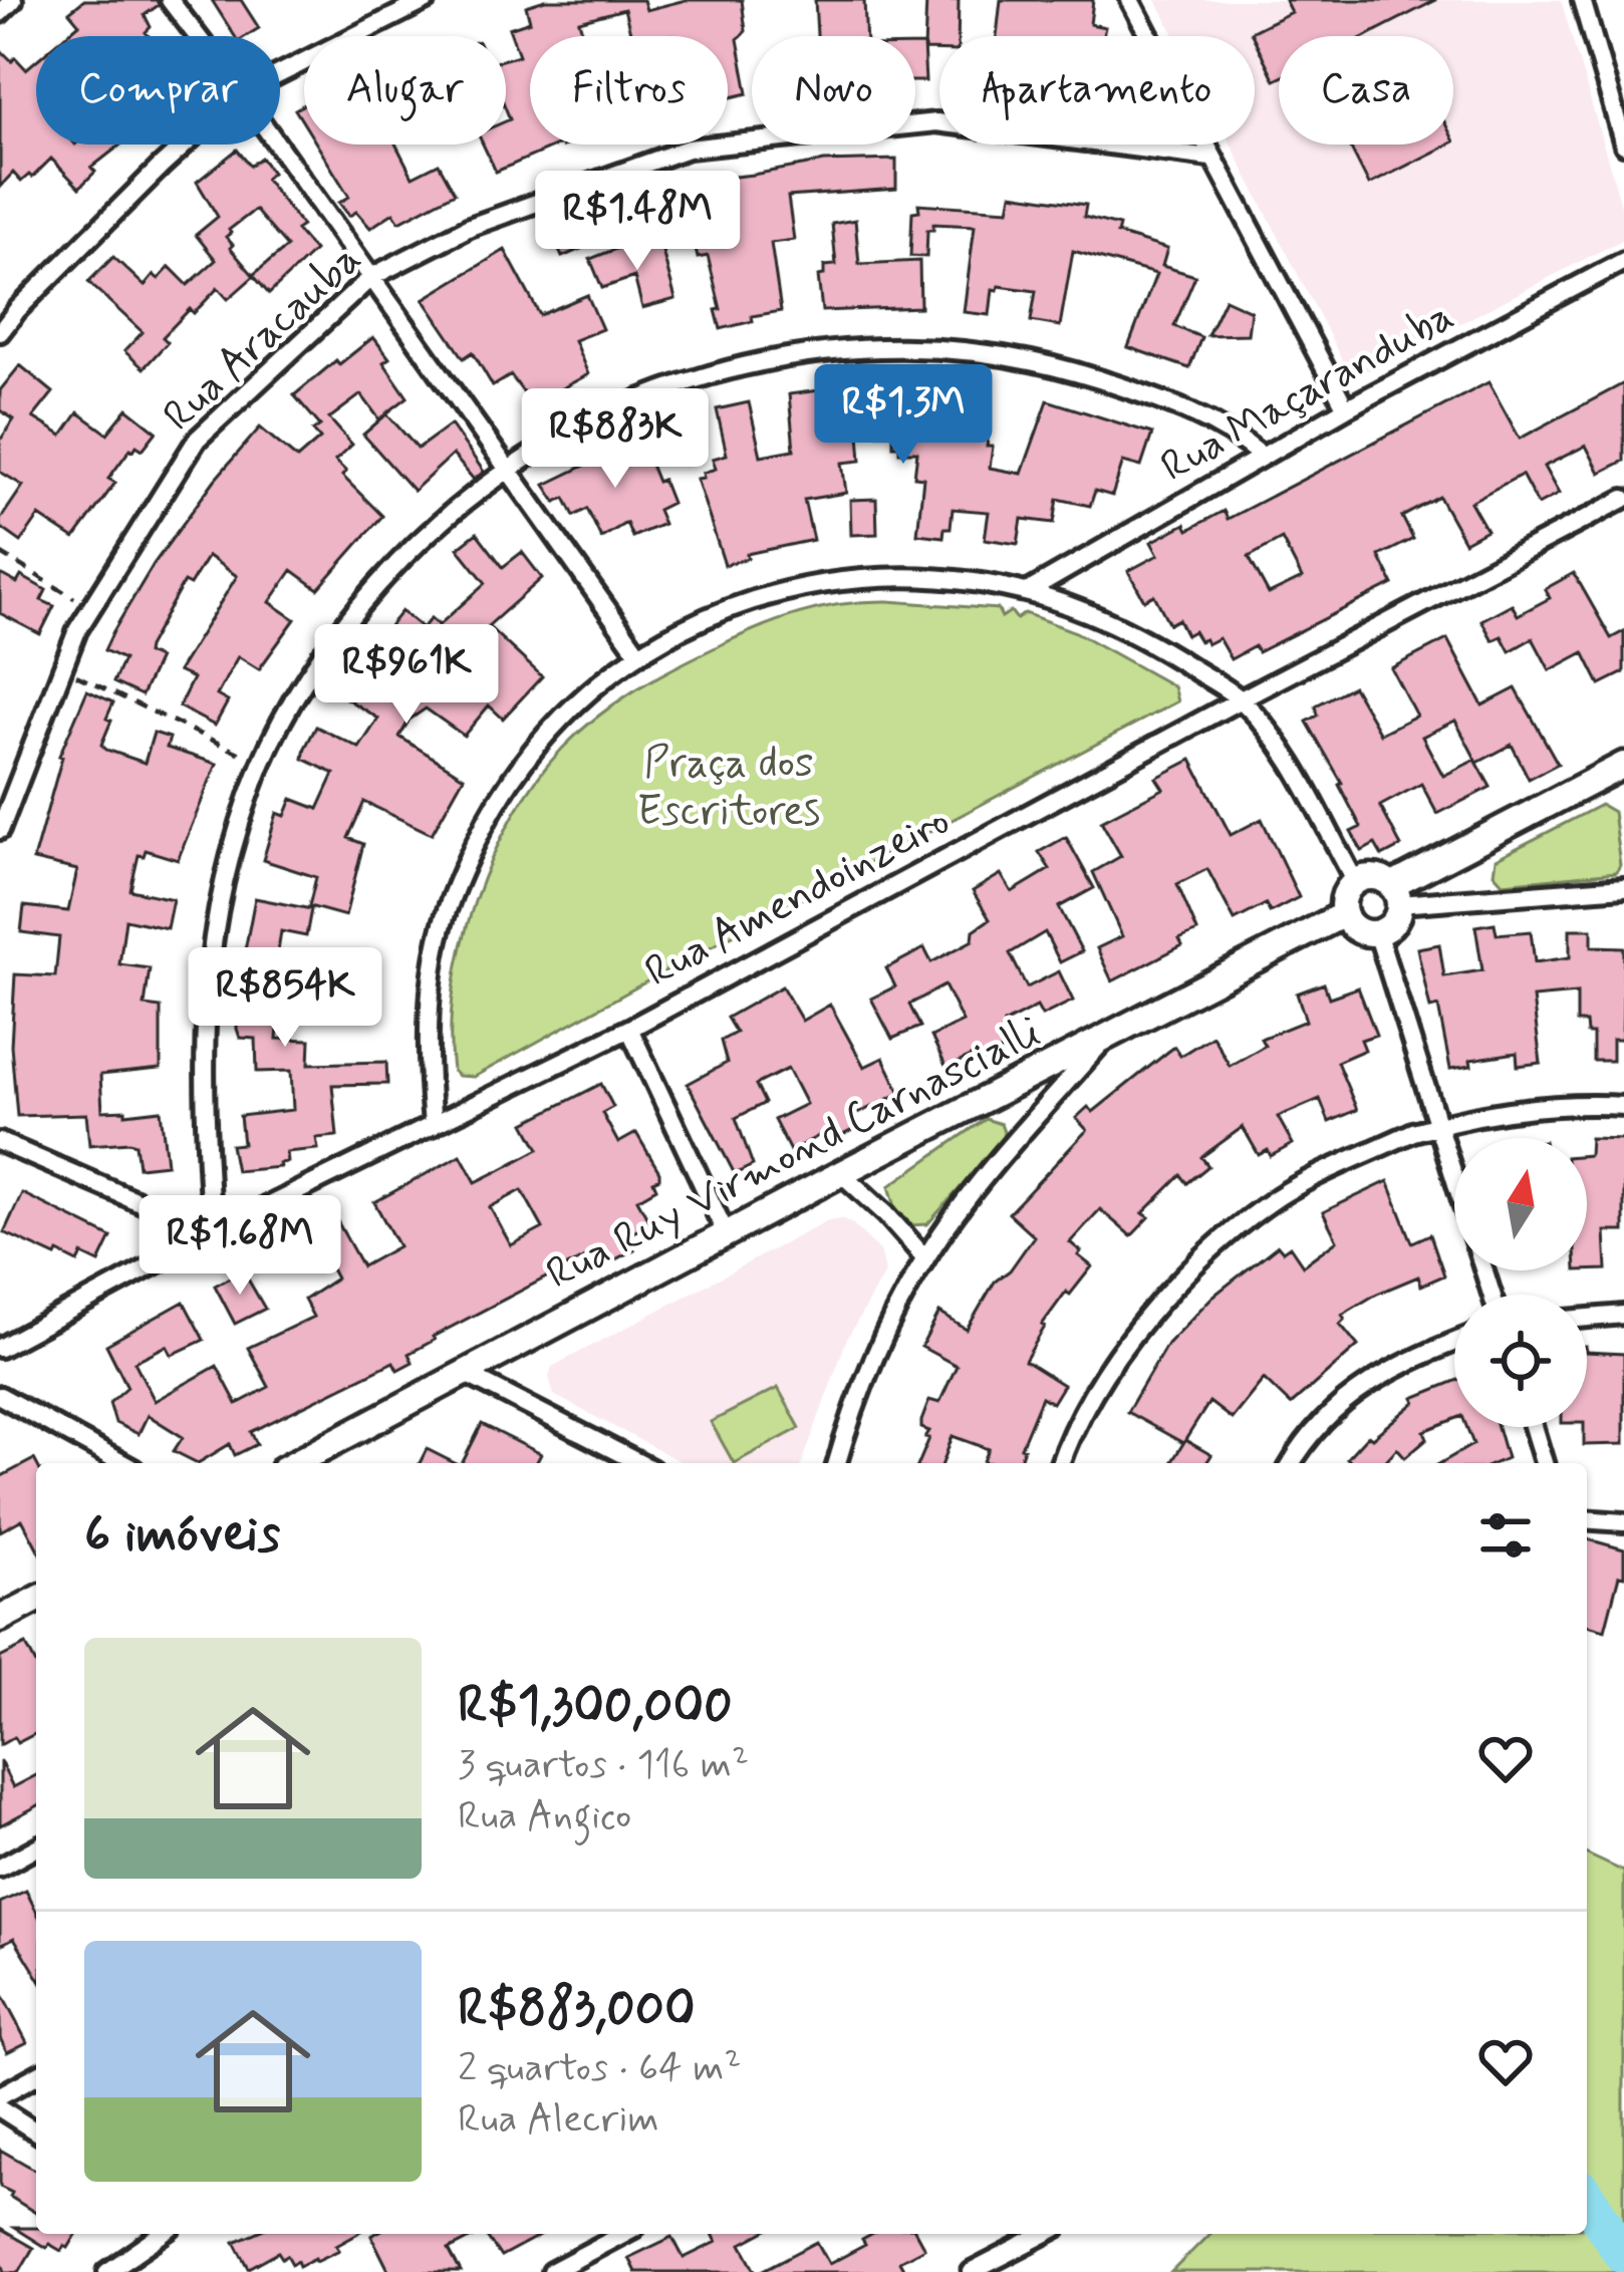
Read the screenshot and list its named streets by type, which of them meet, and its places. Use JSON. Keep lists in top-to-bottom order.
{
  "streets": {
    "street": [
      "Rua Aracauba",
      "Rua Maçaranduba",
      "Rua Amendoinzeiro",
      "Rua Ruy Virmond Carnascialli"
    ]
  },
  "parks": ["Praça dos Escritores"],
  "north": "top",
  "page": {
    "chip": [
      "Comprar",
      "Alugar",
      "Filtros",
      "Novo",
      "Apartamento",
      "Casa"
    ],
    "price": [
      "R$1.48M",
      "R$1.3M",
      "R$883K",
      "R$961K",
      "R$854K",
      "R$1.68M"
    ],
    "heading": "6 imóveis",
    "list": [
      {
        "name": "R$1,300,000",
        "note": "3 quartos · 116 m² · Rua Angico"
      },
      {
        "name": "R$883,000",
        "note": "2 quartos · 64 m² · Rua Alecrim"
      }
    ]
  }
}
